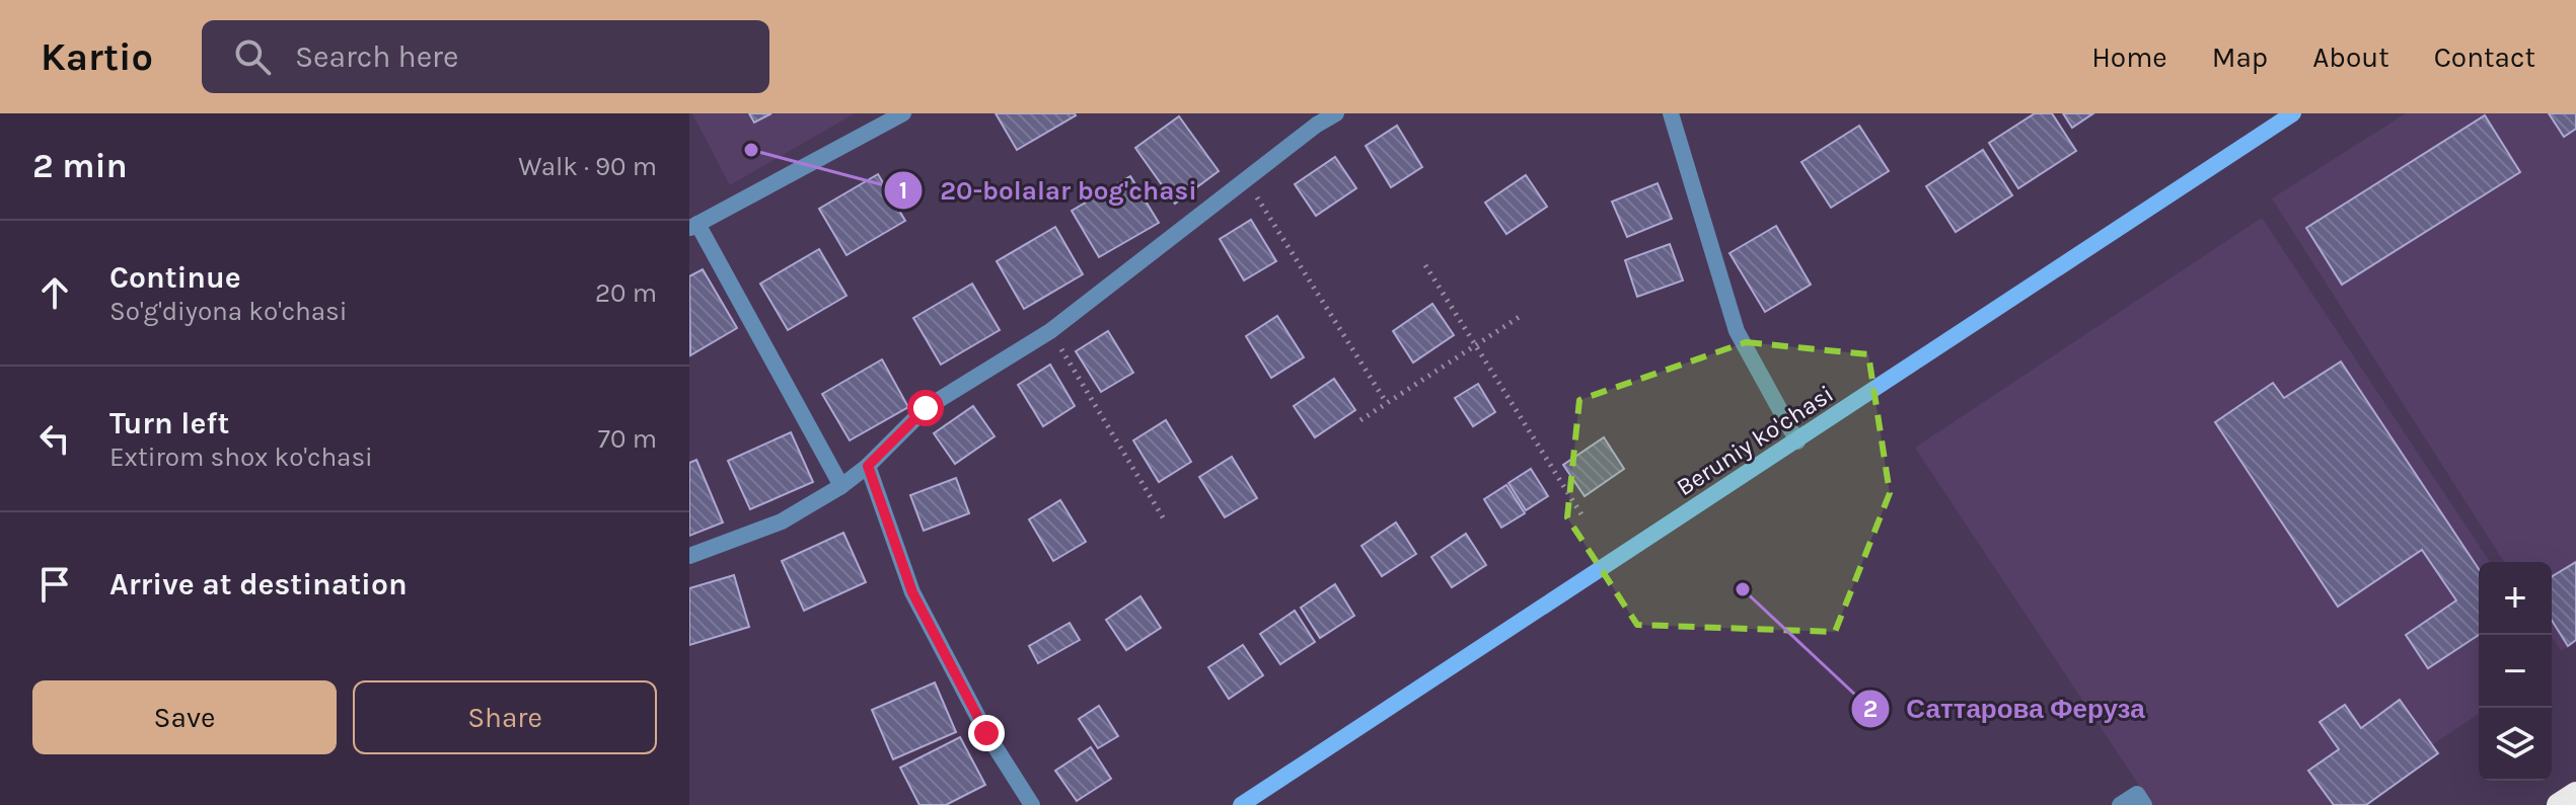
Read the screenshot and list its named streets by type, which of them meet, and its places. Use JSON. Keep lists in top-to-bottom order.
{
  "streets": {
    "street": ["Beruniy ko'chasi"]
  },
  "places": ["20-bolalar bog'chasi", "Саттарова Феруза"],
  "page": {
    "header": "Kartio",
    "search": "Search here",
    "nav": [
      "Home",
      "Map",
      "About",
      "Contact"
    ],
    "heading": ["2 min", "Walk · 90 m"],
    "list": [
      ["Continue", "So'g'diyona ko'chasi", "20 m"],
      ["Turn left", "Extirom shox ko'chasi", "70 m"],
      "Arrive at destination"
    ],
    "map_buttons": ["+", "−"],
    "buttons": ["Save", "Share"]
  }
}
